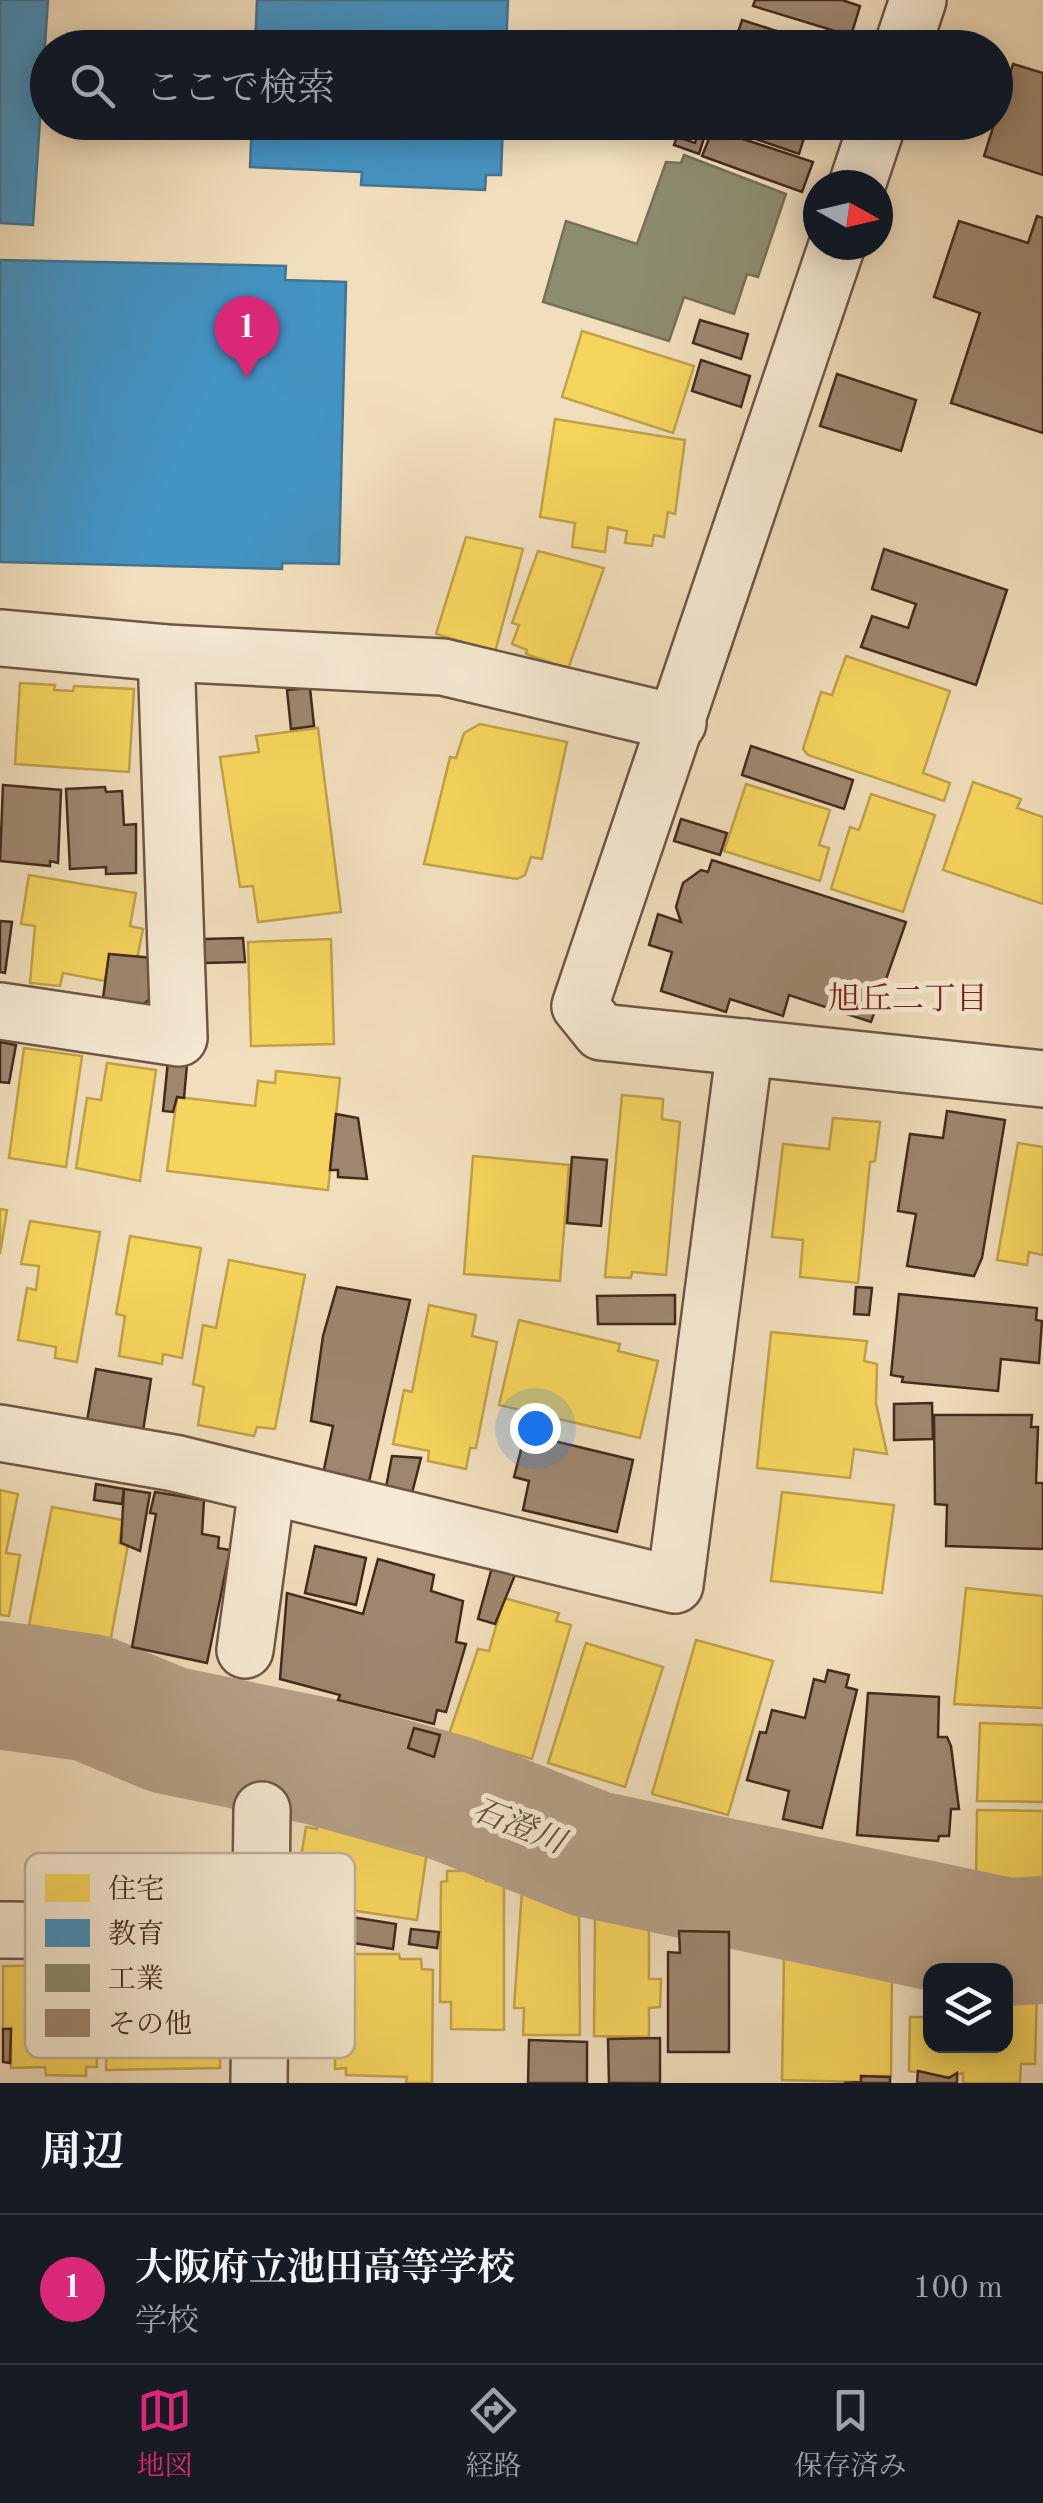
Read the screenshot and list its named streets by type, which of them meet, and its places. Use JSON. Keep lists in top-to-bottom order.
{
  "districts": ["旭丘二丁目"],
  "water": ["石澄川"],
  "legend": [
    "住宅",
    "教育",
    "工業",
    "その他"
  ],
  "north": "right",
  "page": {
    "search": "ここで検索",
    "pins": "1",
    "heading": "周辺",
    "list": [
      {
        "mark": "1",
        "name": "大阪府立池田高等学校",
        "note": "学校",
        "value": "100 m"
      }
    ],
    "nav": ["地図", "経路", "保存済み"]
  }
}
